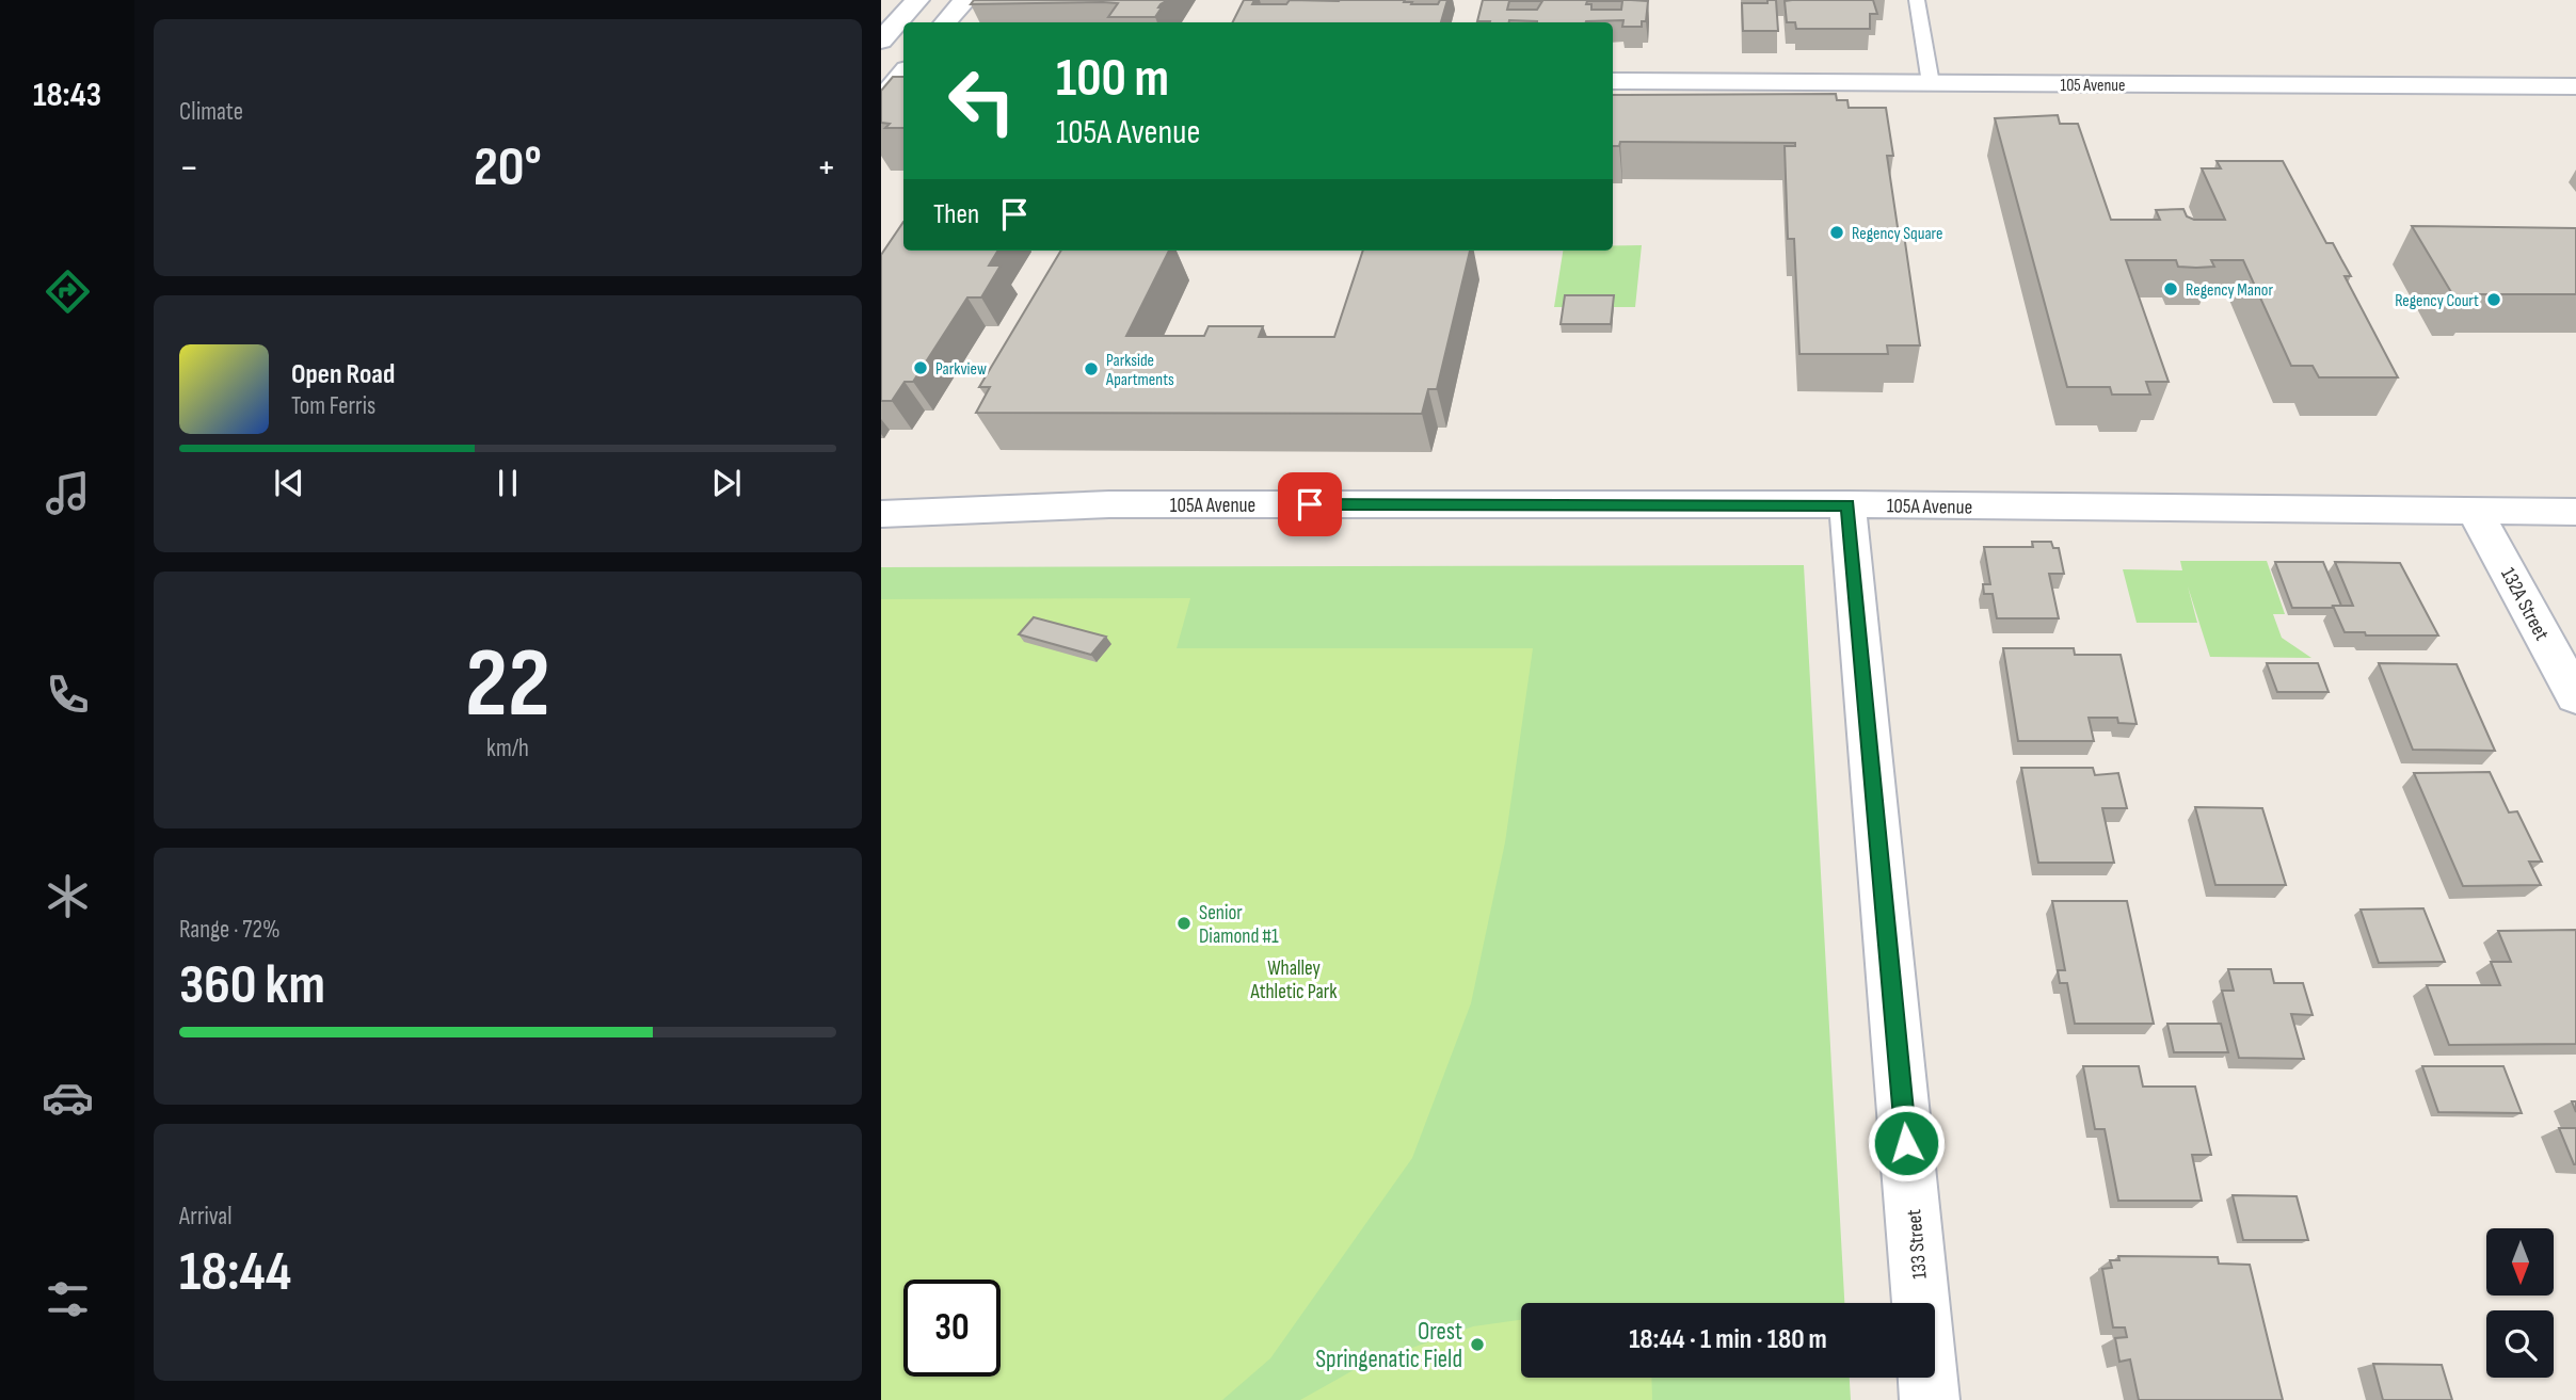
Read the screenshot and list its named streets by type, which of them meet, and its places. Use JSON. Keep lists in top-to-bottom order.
{
  "streets": {
    "street": [
      "105 Avenue",
      "105A Avenue",
      "132A Street",
      "133 Street"
    ]
  },
  "crossings": [
    ["105A Avenue", "132A Street"],
    ["105A Avenue", "133 Street"]
  ],
  "parks": ["Whalley Athletic Park"],
  "places": [
    "Regency Square",
    "Regency Manor",
    "Regency Court",
    "Parkview",
    "Parkside Apartments",
    "Senior Diamond #1",
    "Orest Springenatic Field"
  ],
  "north": "bottom",
  "page": {
    "tabs": "18:43",
    "tile": [
      "Climate",
      ["22", "km/h"],
      ["Range · 72%", "360 km"],
      ["Arrival", "18:44"]
    ],
    "turn": ["100 m", "105A Avenue"],
    "heat": ["−", "20°", "+"],
    "then": "Then",
    "song": ["Open Road", "Tom Ferris"],
    "limit": "30",
    "trip": "18:44 · 1 min · 180 m"
  }
}
